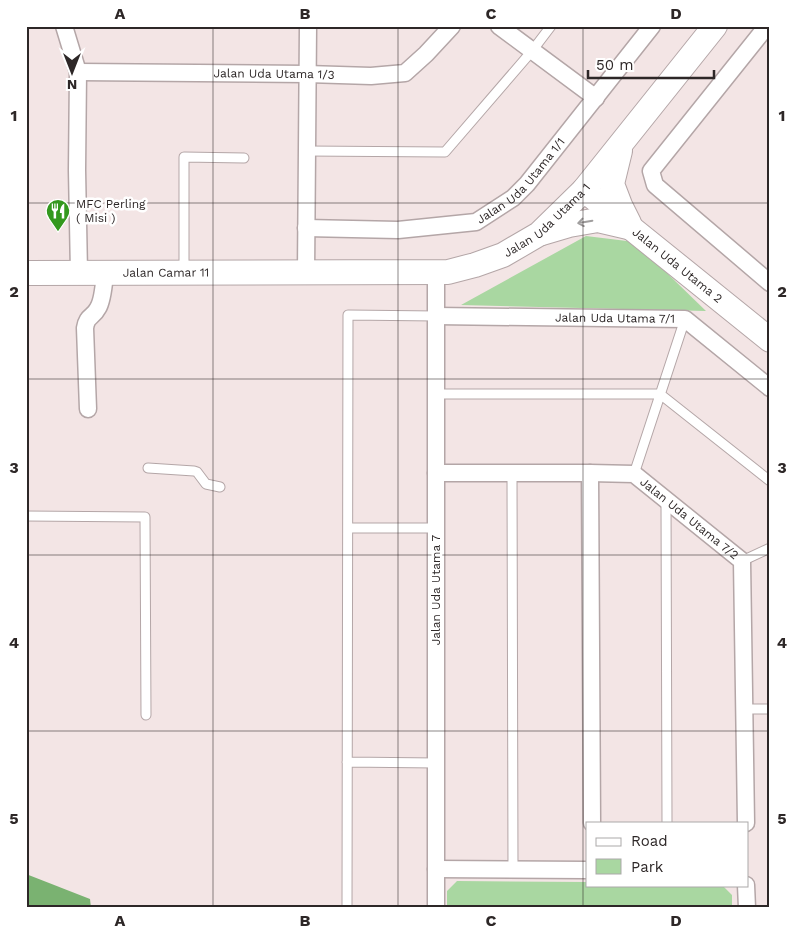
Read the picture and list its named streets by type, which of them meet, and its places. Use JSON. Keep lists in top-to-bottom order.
{
  "streets": {
    "street": [
      "Jalan Uda Utama 1/3",
      "Jalan Uda Utama 1/1",
      "Jalan Uda Utama 1",
      "Jalan Uda Utama 2",
      "Jalan Camar 11",
      "Jalan Uda Utama 7/1",
      "Jalan Uda Utama 7/2",
      "Jalan Uda Utama 7"
    ]
  },
  "crossings": [
    ["Jalan Uda Utama 1", "Jalan Uda Utama 2"],
    ["Jalan Uda Utama 1", "Jalan Camar 11"],
    ["Jalan Uda Utama 1", "Jalan Uda Utama 7"],
    ["Jalan Uda Utama 7/1", "Jalan Uda Utama 7"],
    ["Jalan Uda Utama 7/2", "Jalan Uda Utama 7"]
  ],
  "places": {
    "restaurant": ["MFC Perling ( Misi )"]
  },
  "legend": ["Road", "Park"],
  "scale_bar": "50 m",
  "north": "bottom",
  "grid": {
    "columns": [
      "A",
      "B",
      "C",
      "D"
    ],
    "rows": [
      "1",
      "2",
      "3",
      "4",
      "5"
    ]
  }
}
